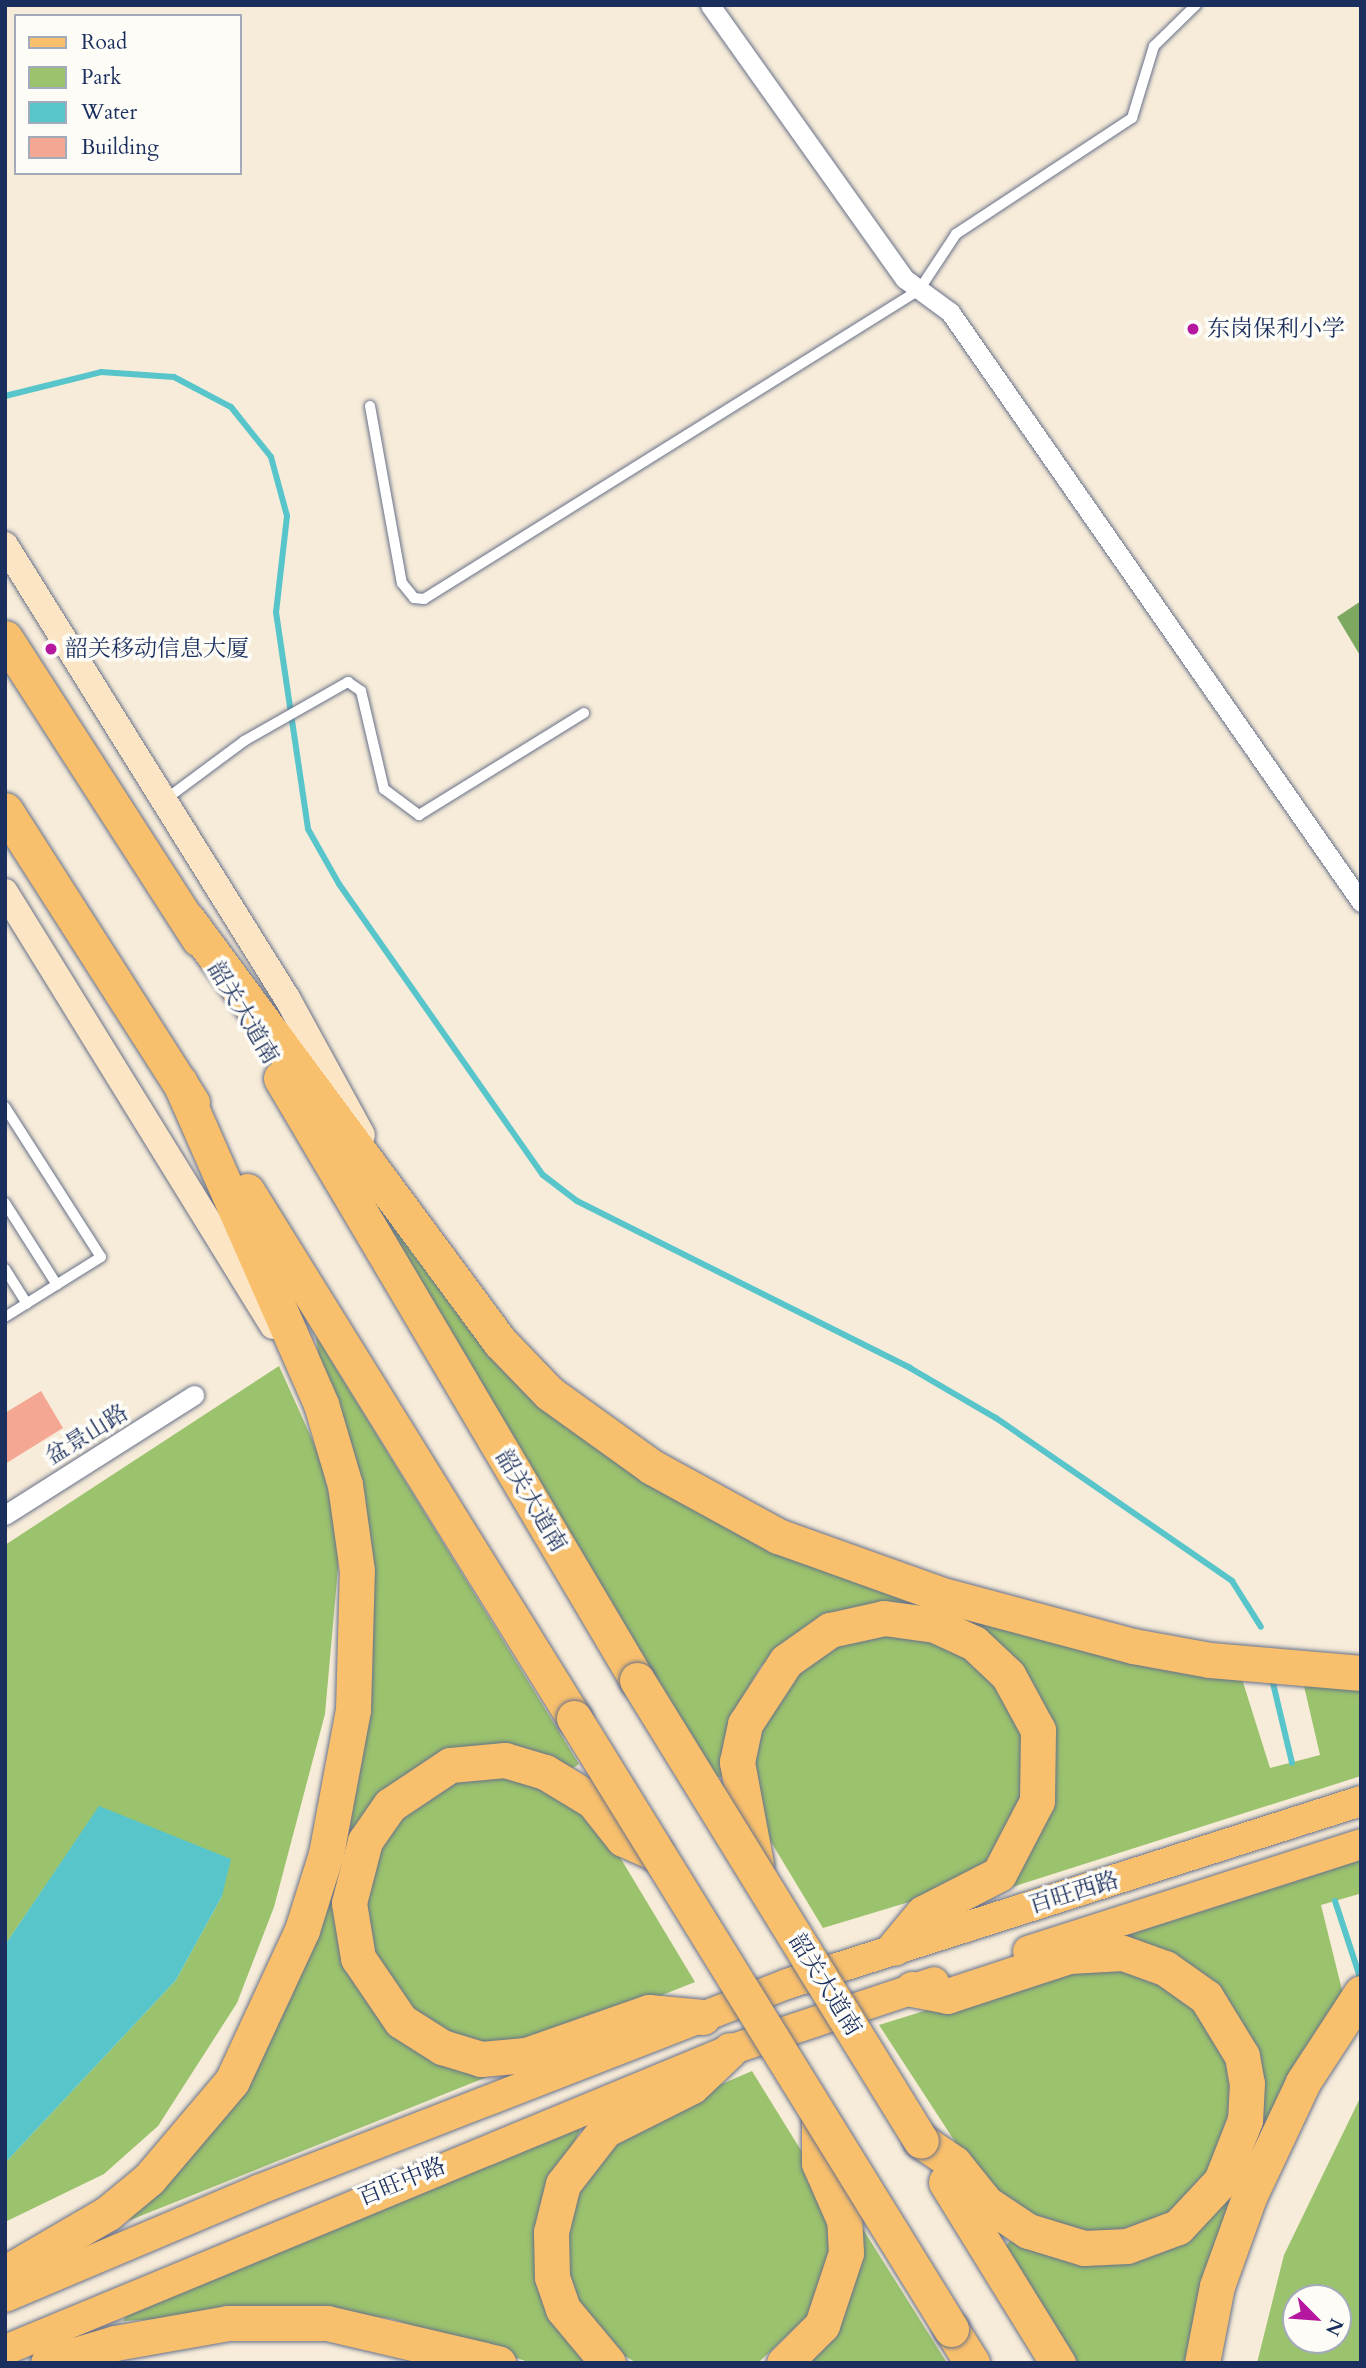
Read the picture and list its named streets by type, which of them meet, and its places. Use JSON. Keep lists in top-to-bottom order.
{
  "streets": {
    "highway": ["韶关大道南"],
    "main road": ["百旺西路", "百旺中路"],
    "street": ["盆景山路"]
  },
  "crossings": [
    ["百旺西路", "百旺中路"]
  ],
  "places": ["东岗保利小学", "韶关移动信息大厦"],
  "legend": [
    "Road",
    "Park",
    "Water",
    "Building"
  ],
  "north": "bottom right"
}
